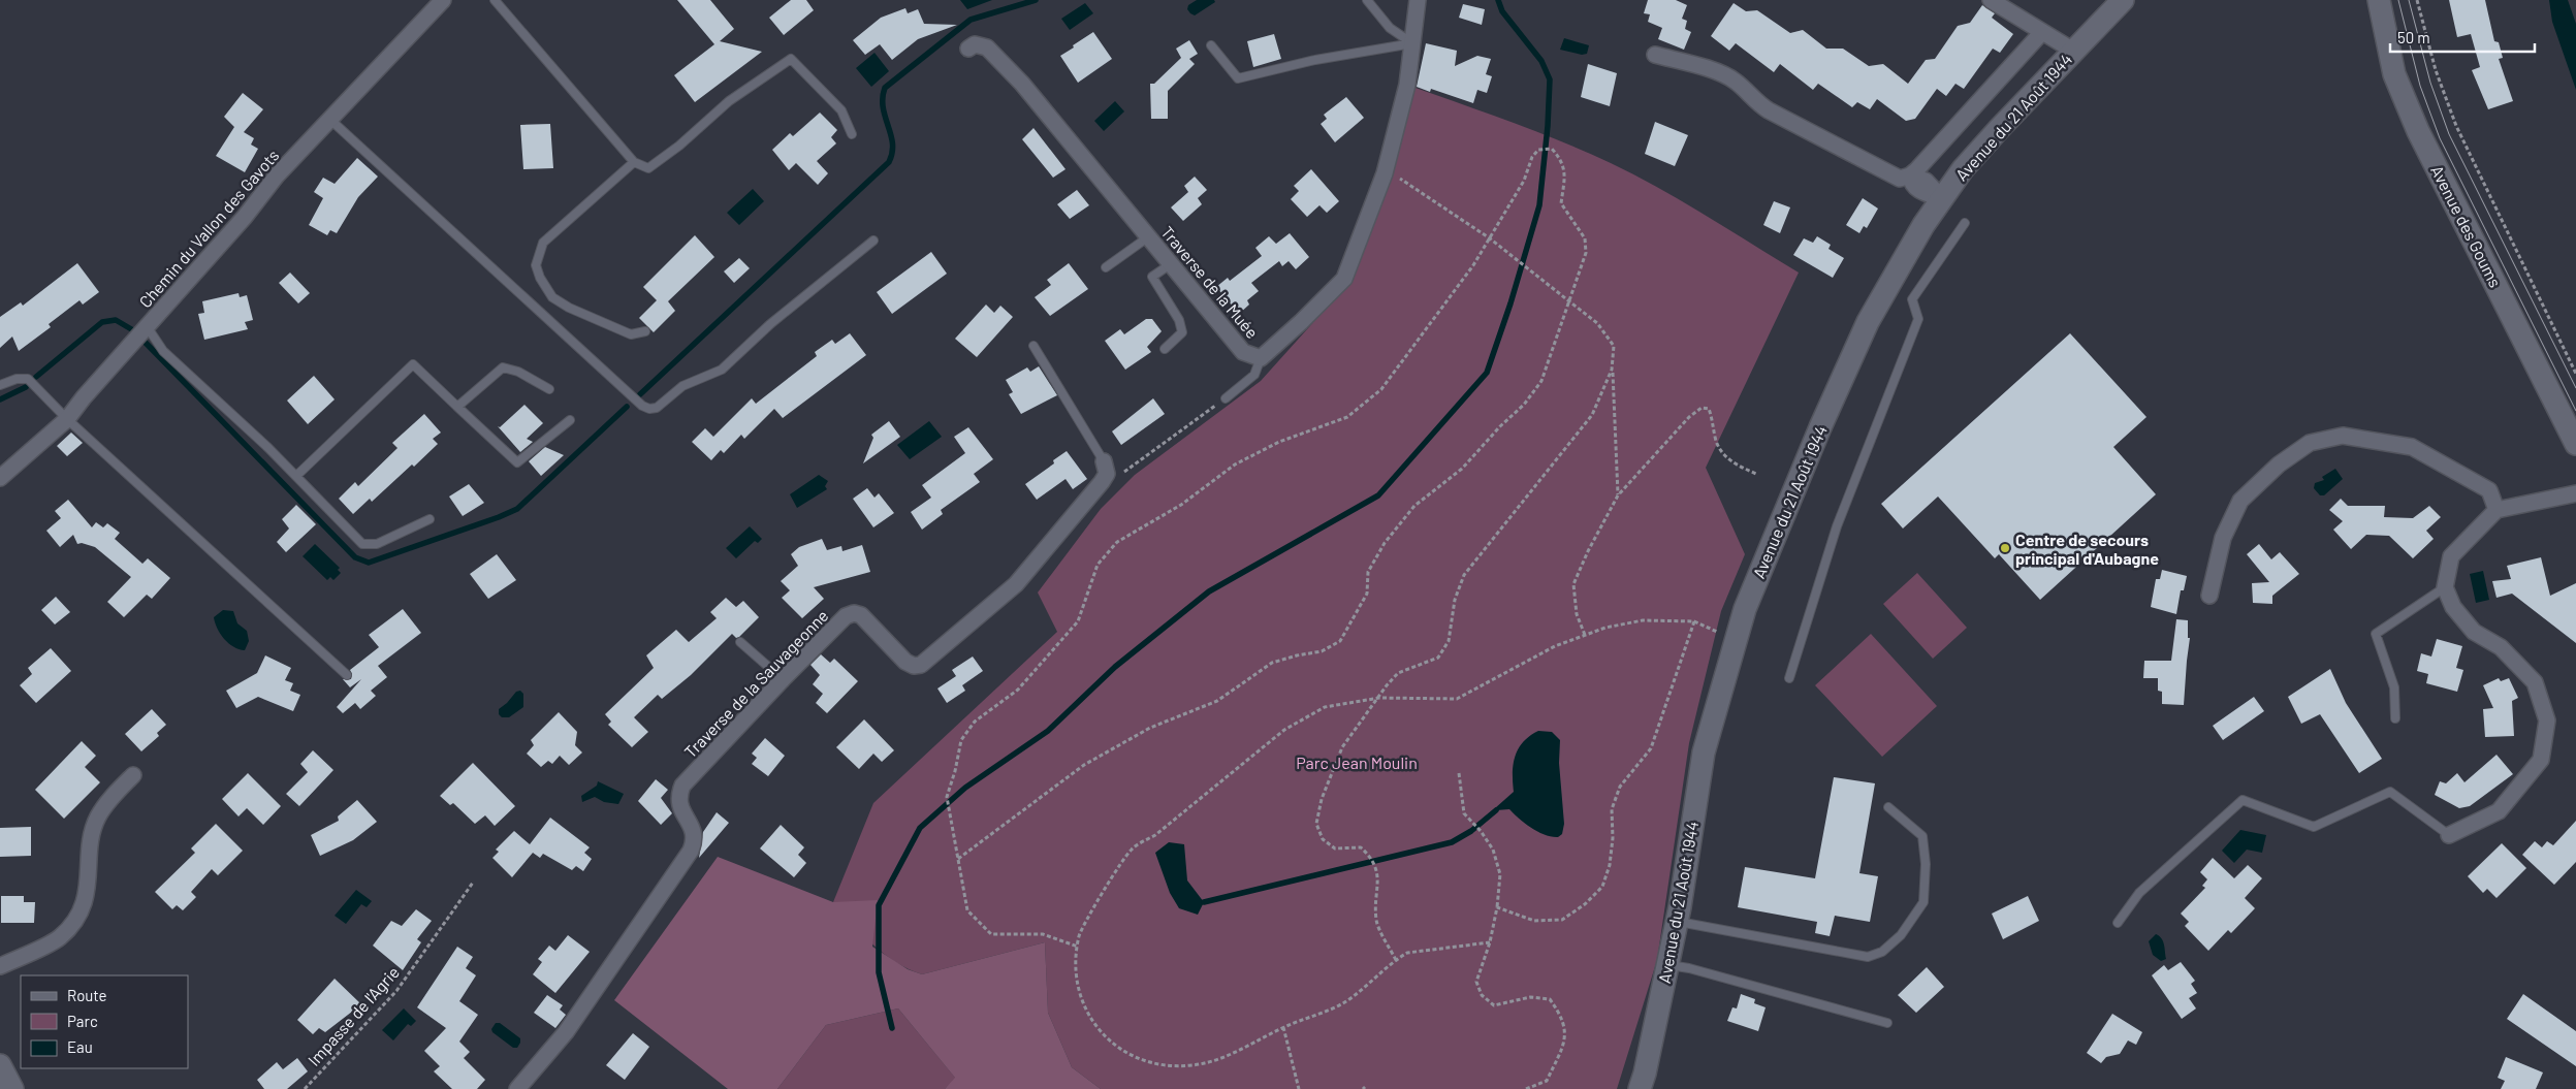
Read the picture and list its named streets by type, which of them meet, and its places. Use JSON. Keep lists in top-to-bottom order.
{
  "streets": {
    "main road": ["Avenue du 21 Août 1944", "Avenue des Goums"],
    "street": ["Chemin du Vallon des Gavots", "Traverse de la Muée", "Traverse de la Sauvageonne"],
    "path": ["Impasse de l'Agrie"]
  },
  "parks": ["Parc Jean Moulin"],
  "places": ["Centre de secours principal d'Aubagne"],
  "legend": ["Route", "Parc", "Eau"],
  "scale_bar": "50 m"
}
